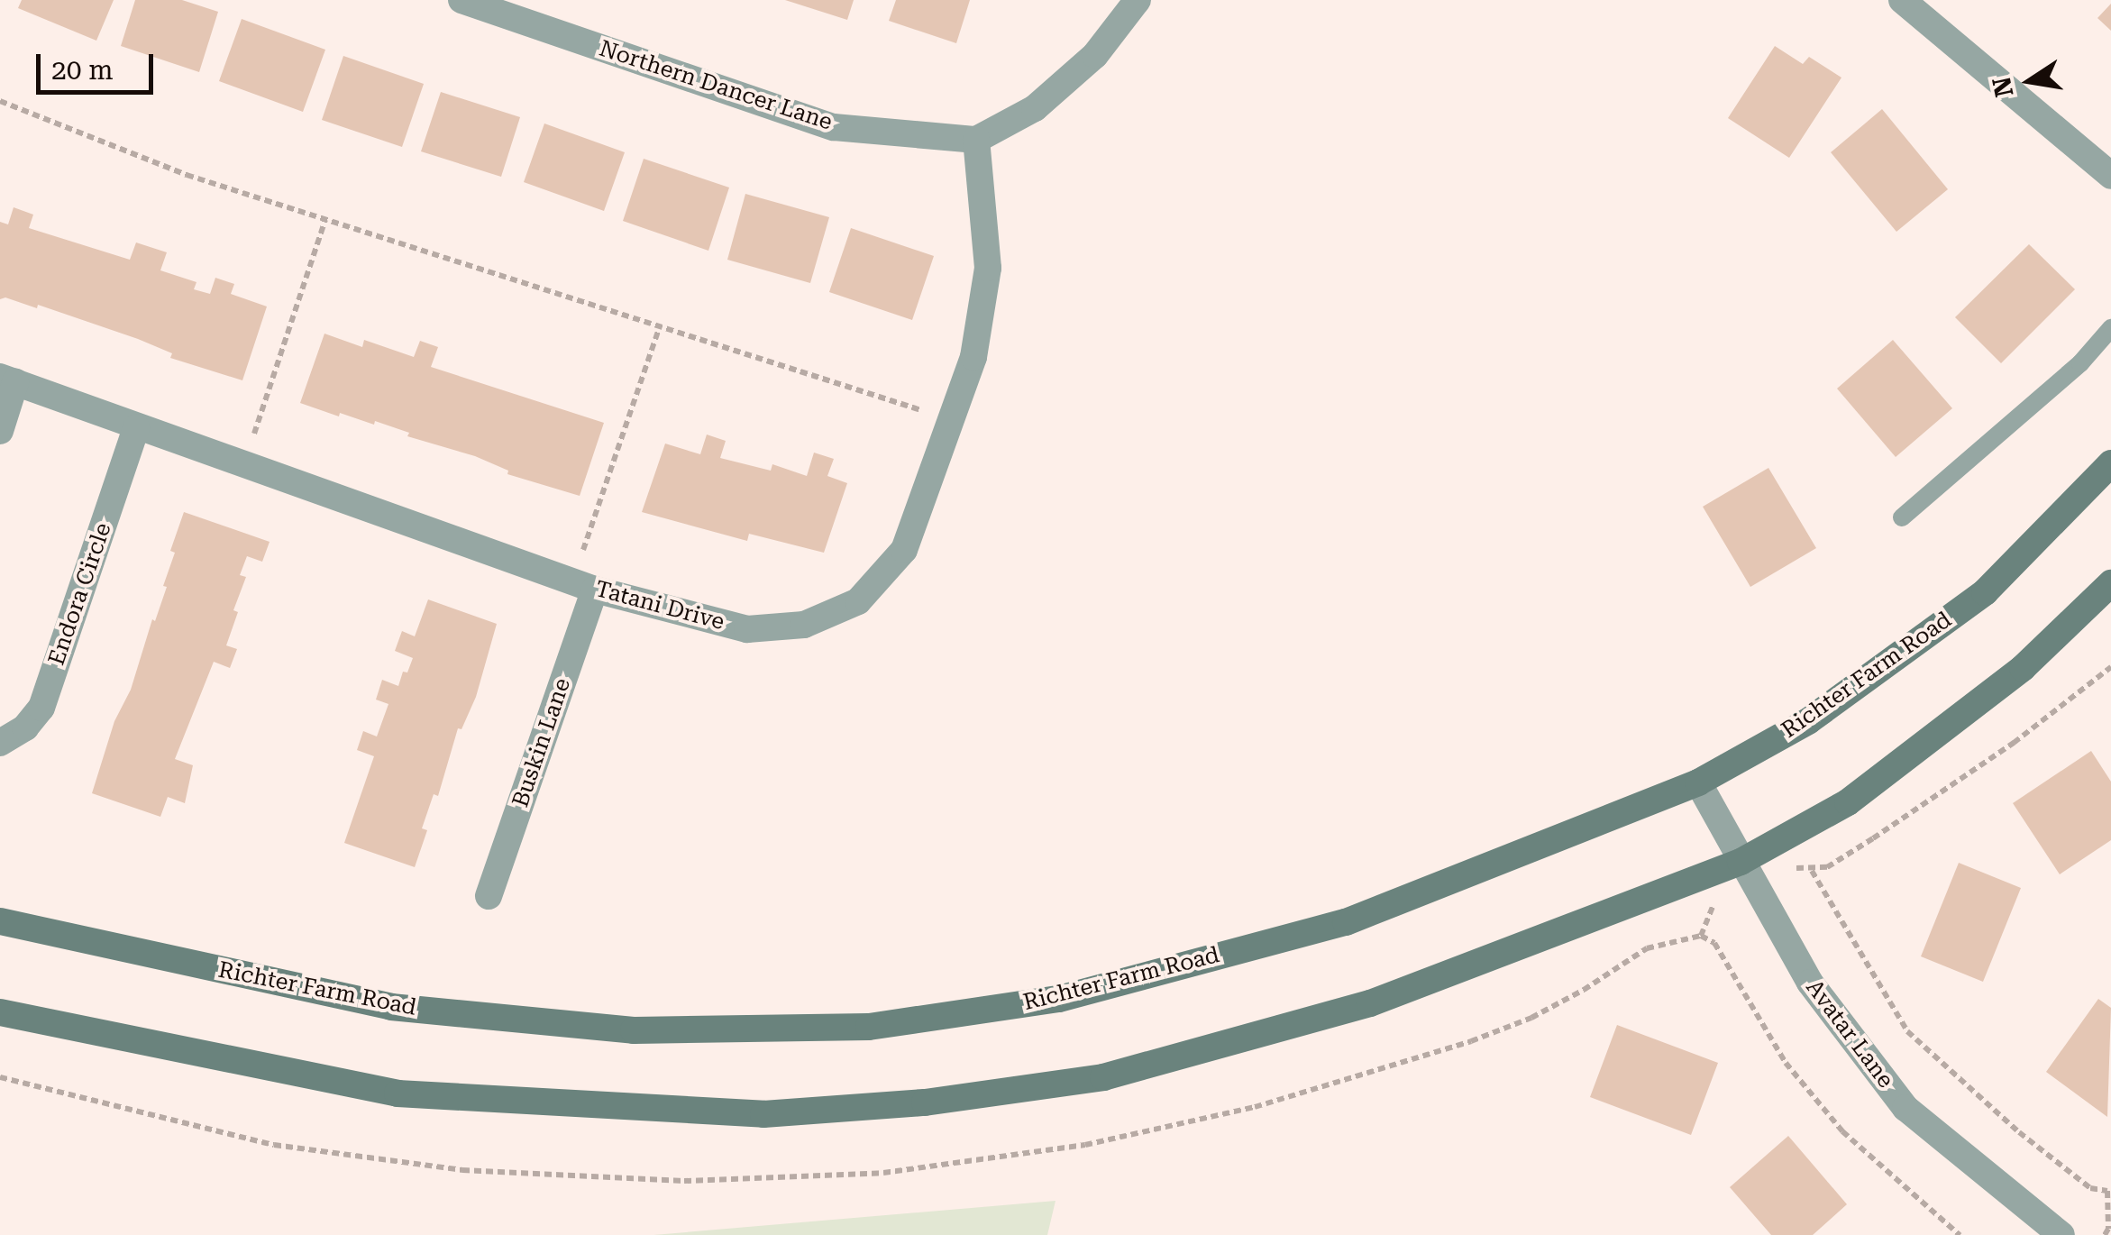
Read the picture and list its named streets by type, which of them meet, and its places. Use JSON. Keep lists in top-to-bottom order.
{
  "streets": {
    "main road": ["Richter Farm Road"],
    "street": [
      "Northern Dancer Lane",
      "Endora Circle",
      "Tatani Drive",
      "Buskin Lane",
      "Avatar Lane"
    ]
  },
  "crossings": [
    ["Northern Dancer Lane", "Tatani Drive"],
    ["Endora Circle", "Tatani Drive"],
    ["Tatani Drive", "Buskin Lane"],
    ["Richter Farm Road", "Avatar Lane"]
  ],
  "scale_bar": "20 m",
  "north": "left"
}
